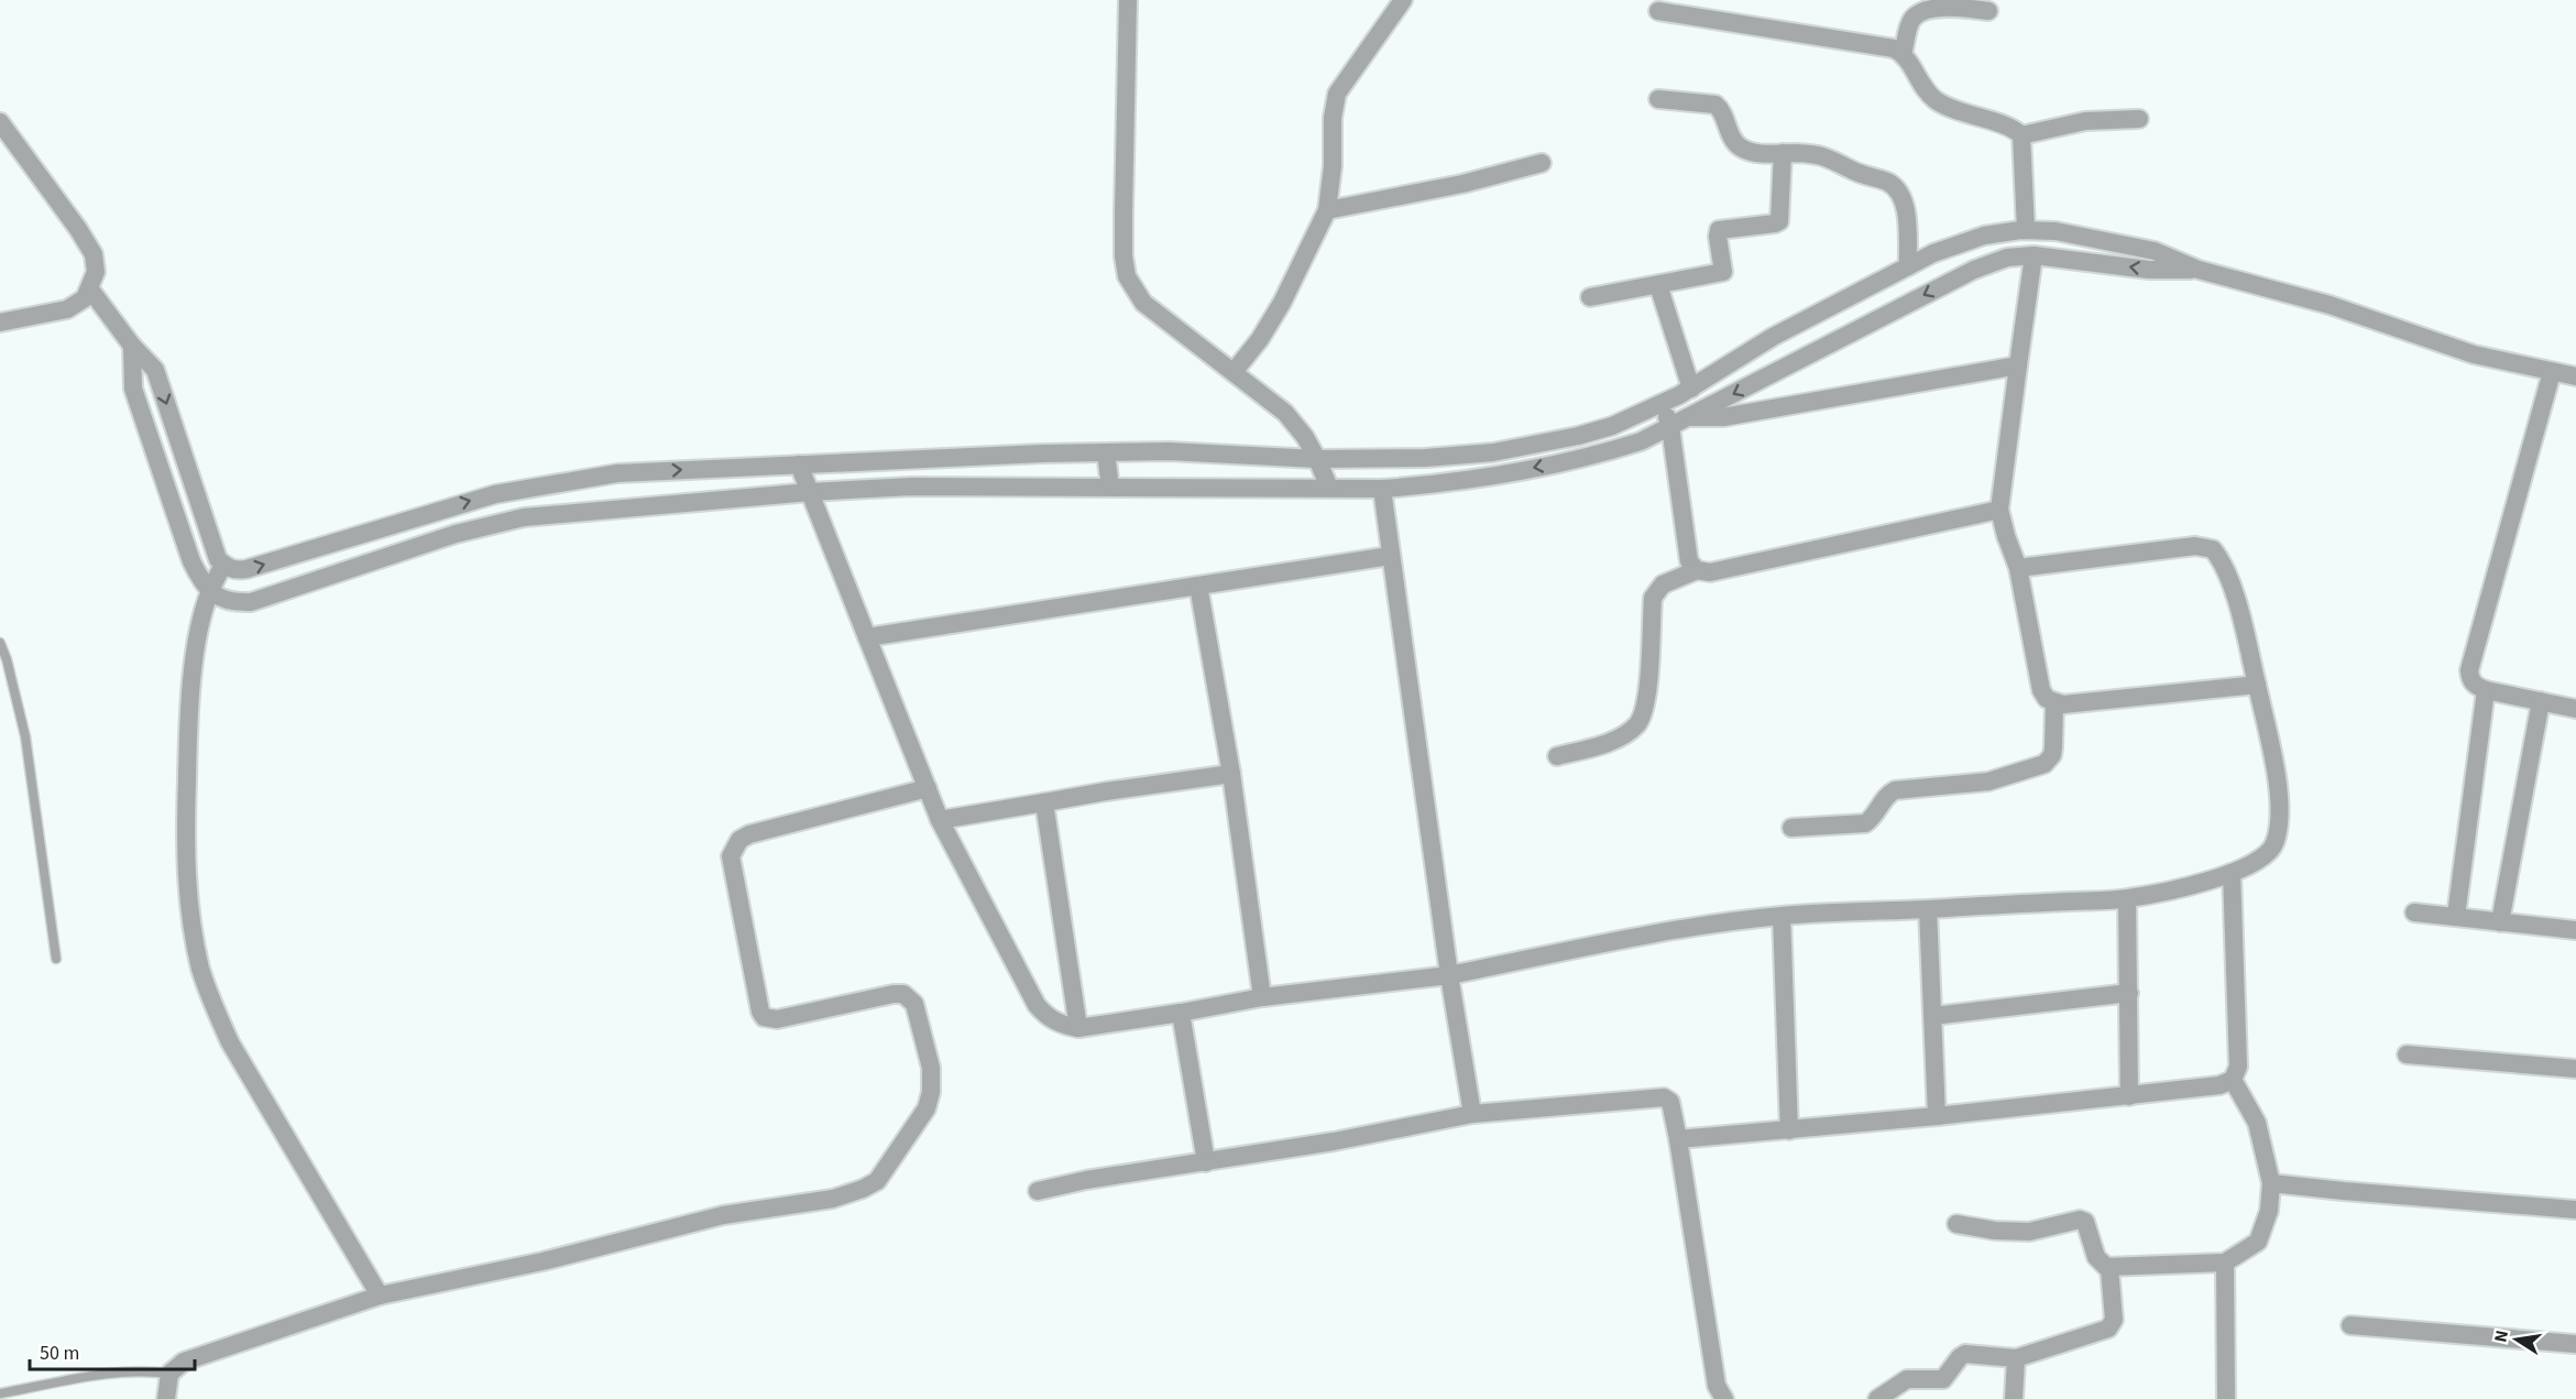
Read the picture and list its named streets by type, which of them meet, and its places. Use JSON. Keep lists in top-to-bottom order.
{
  "scale_bar": "50 m",
  "north": "left"
}
